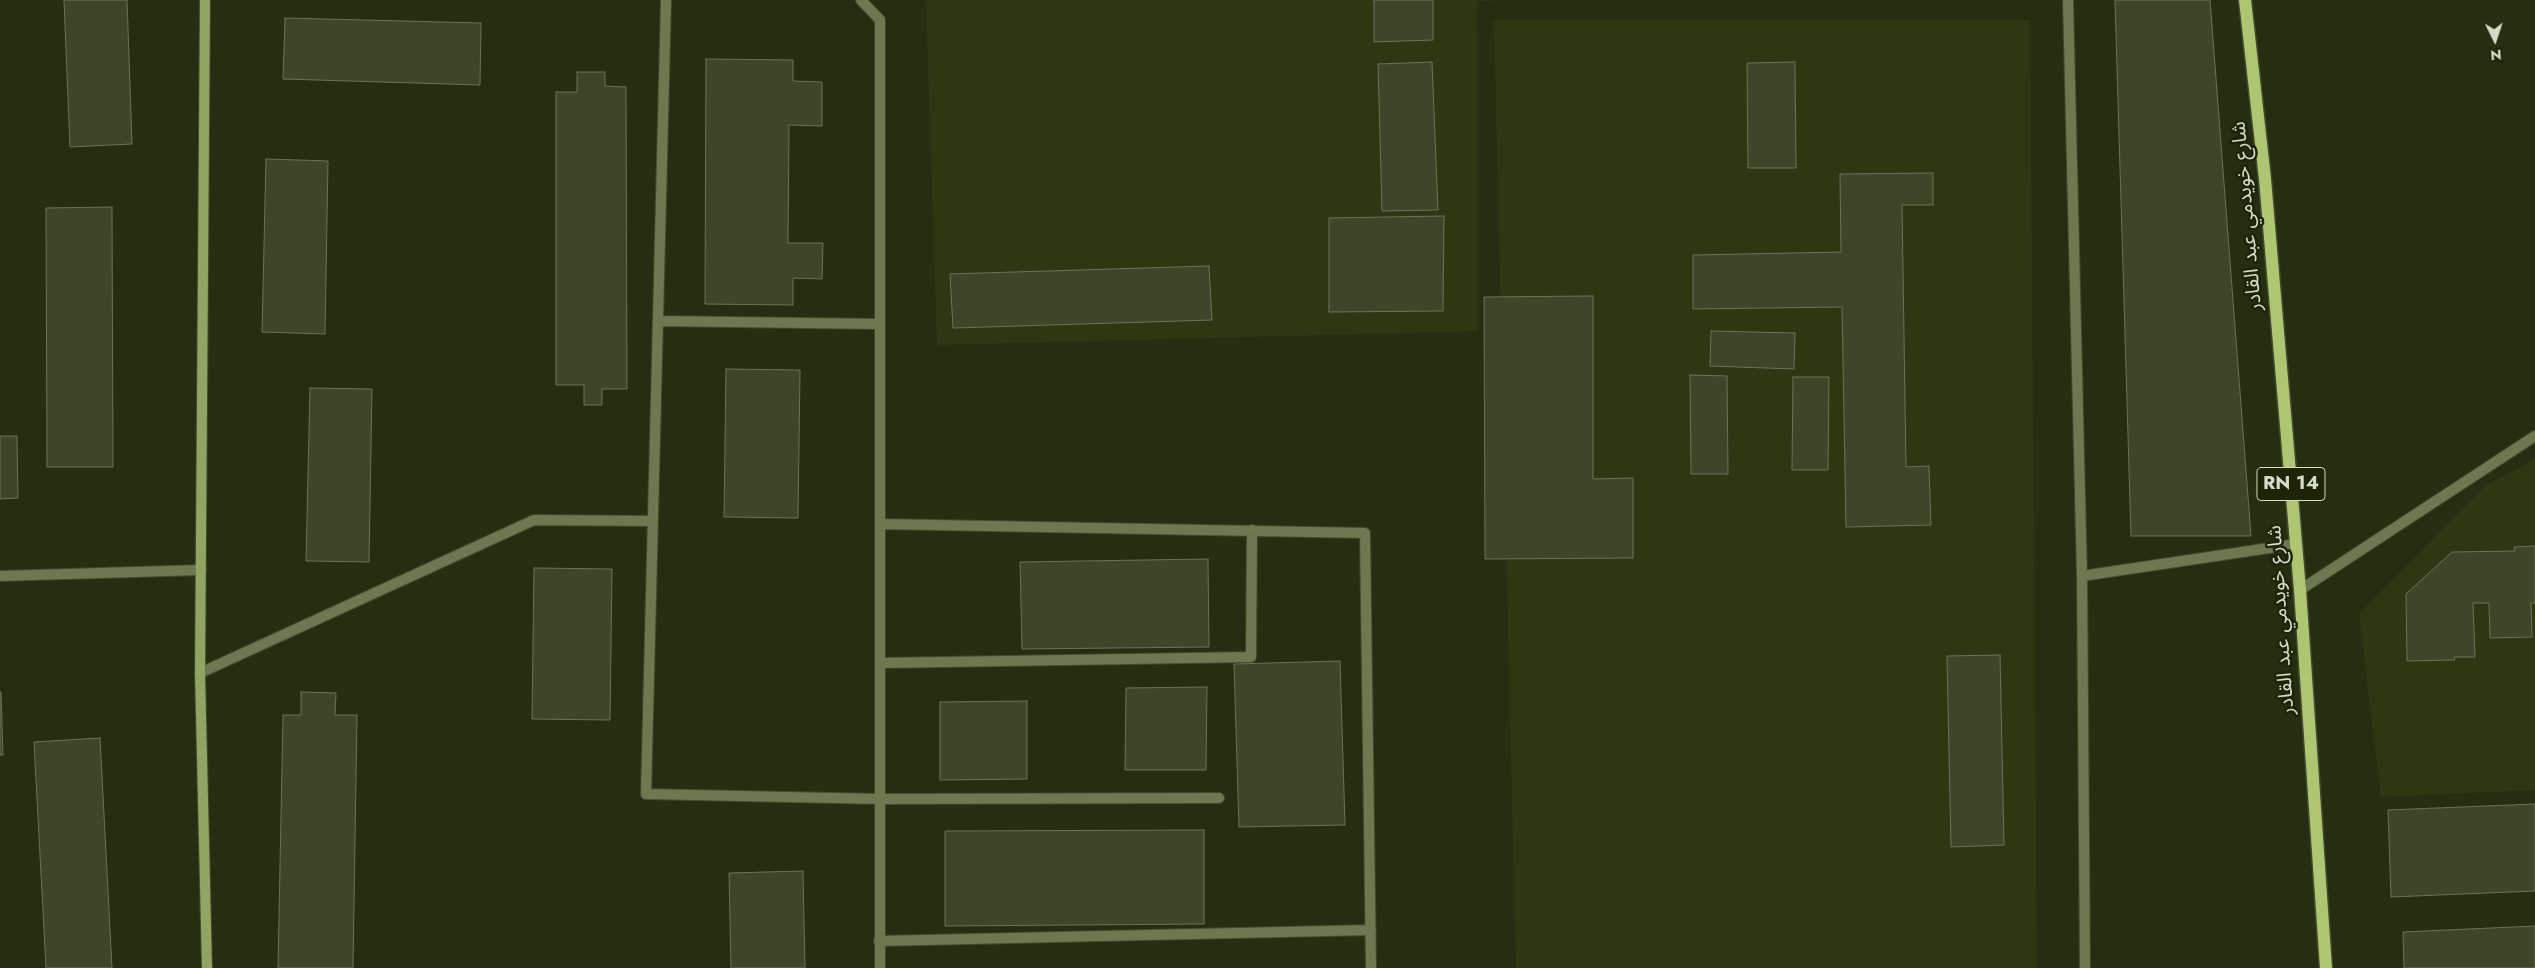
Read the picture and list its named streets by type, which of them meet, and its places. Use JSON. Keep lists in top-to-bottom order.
{
  "streets": {
    "main road": ["شارع خويدمي عبد القادر", "RN 14"]
  },
  "north": "bottom"
}
